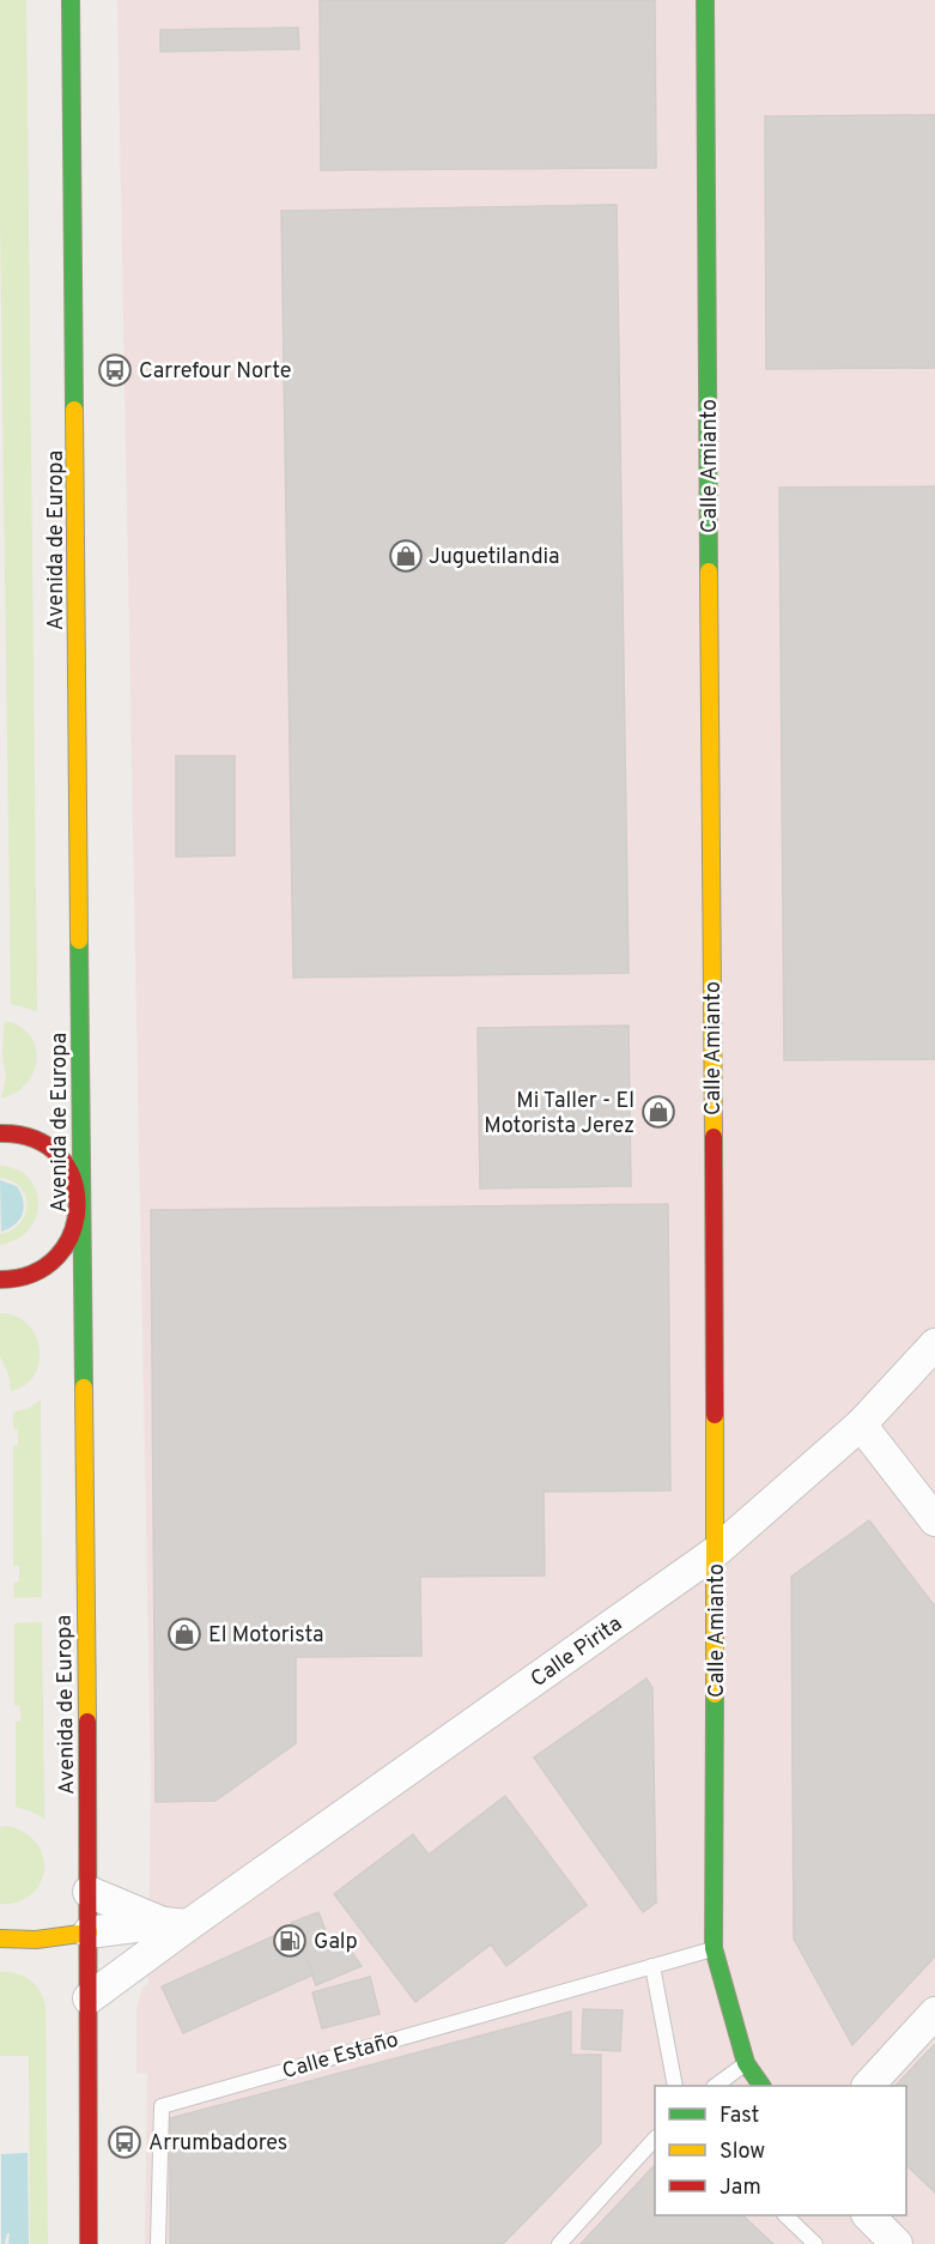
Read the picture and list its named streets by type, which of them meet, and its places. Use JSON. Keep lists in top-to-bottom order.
{
  "streets": {
    "main road": ["Calle Amianto", "Avenida de Europa"],
    "street": ["Calle Pirita"],
    "lane": ["Calle Estaño"]
  },
  "crossings": [
    ["Calle Amianto", "Calle Pirita"],
    ["Calle Amianto", "Calle Estaño"],
    ["Avenida de Europa", "Calle Pirita"]
  ],
  "places": {
    "bus stop": ["Carrefour Norte", "Arrumbadores"],
    "shop": ["Juguetilandia", "Mi Taller - El Motorista Jerez", "El Motorista"],
    "fuel station": ["Galp"]
  },
  "legend": ["Fast", "Slow", "Jam"]
}
